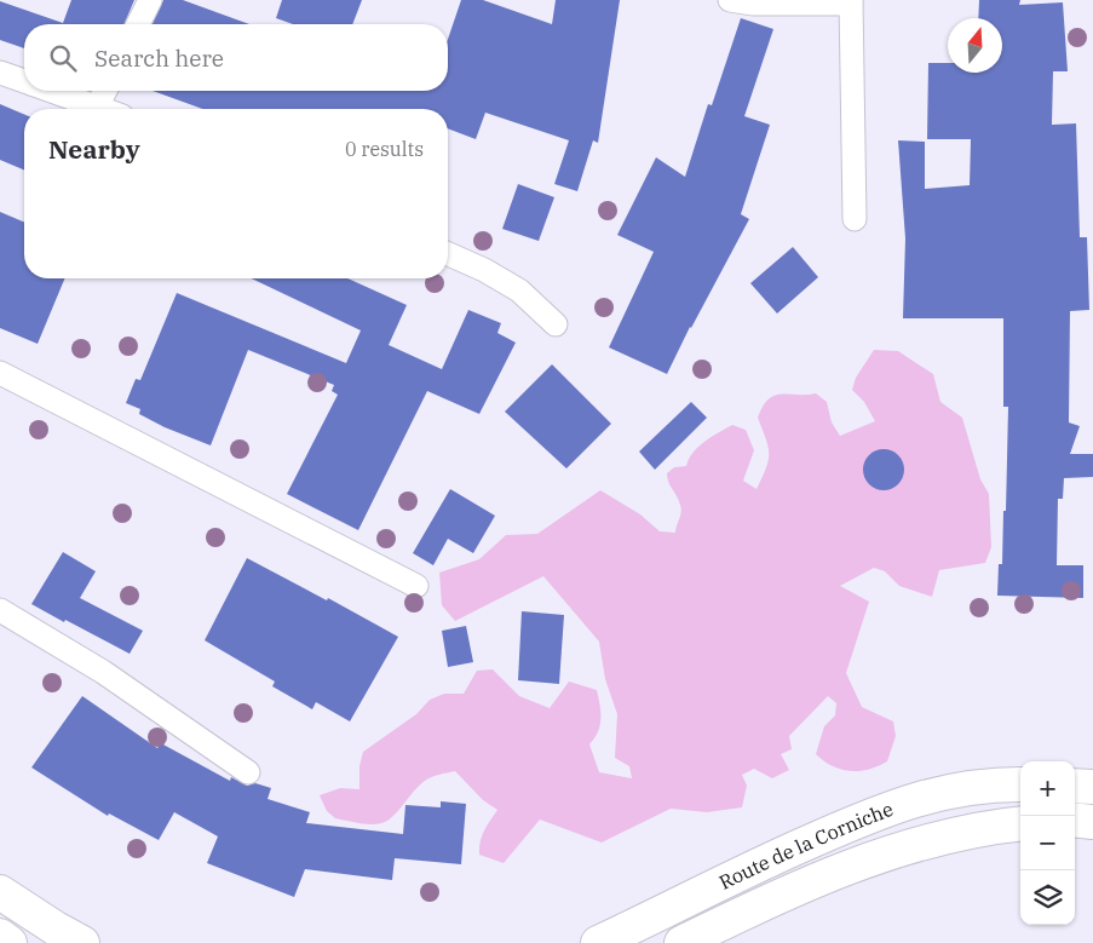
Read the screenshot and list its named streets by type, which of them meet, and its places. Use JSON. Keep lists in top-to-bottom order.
{
  "streets": {
    "main road": ["Route de la Corniche"]
  },
  "north": "top",
  "page": {
    "search": "Search here",
    "heading": ["Nearby", "0 results"],
    "map_buttons": ["+", "−"]
  }
}
